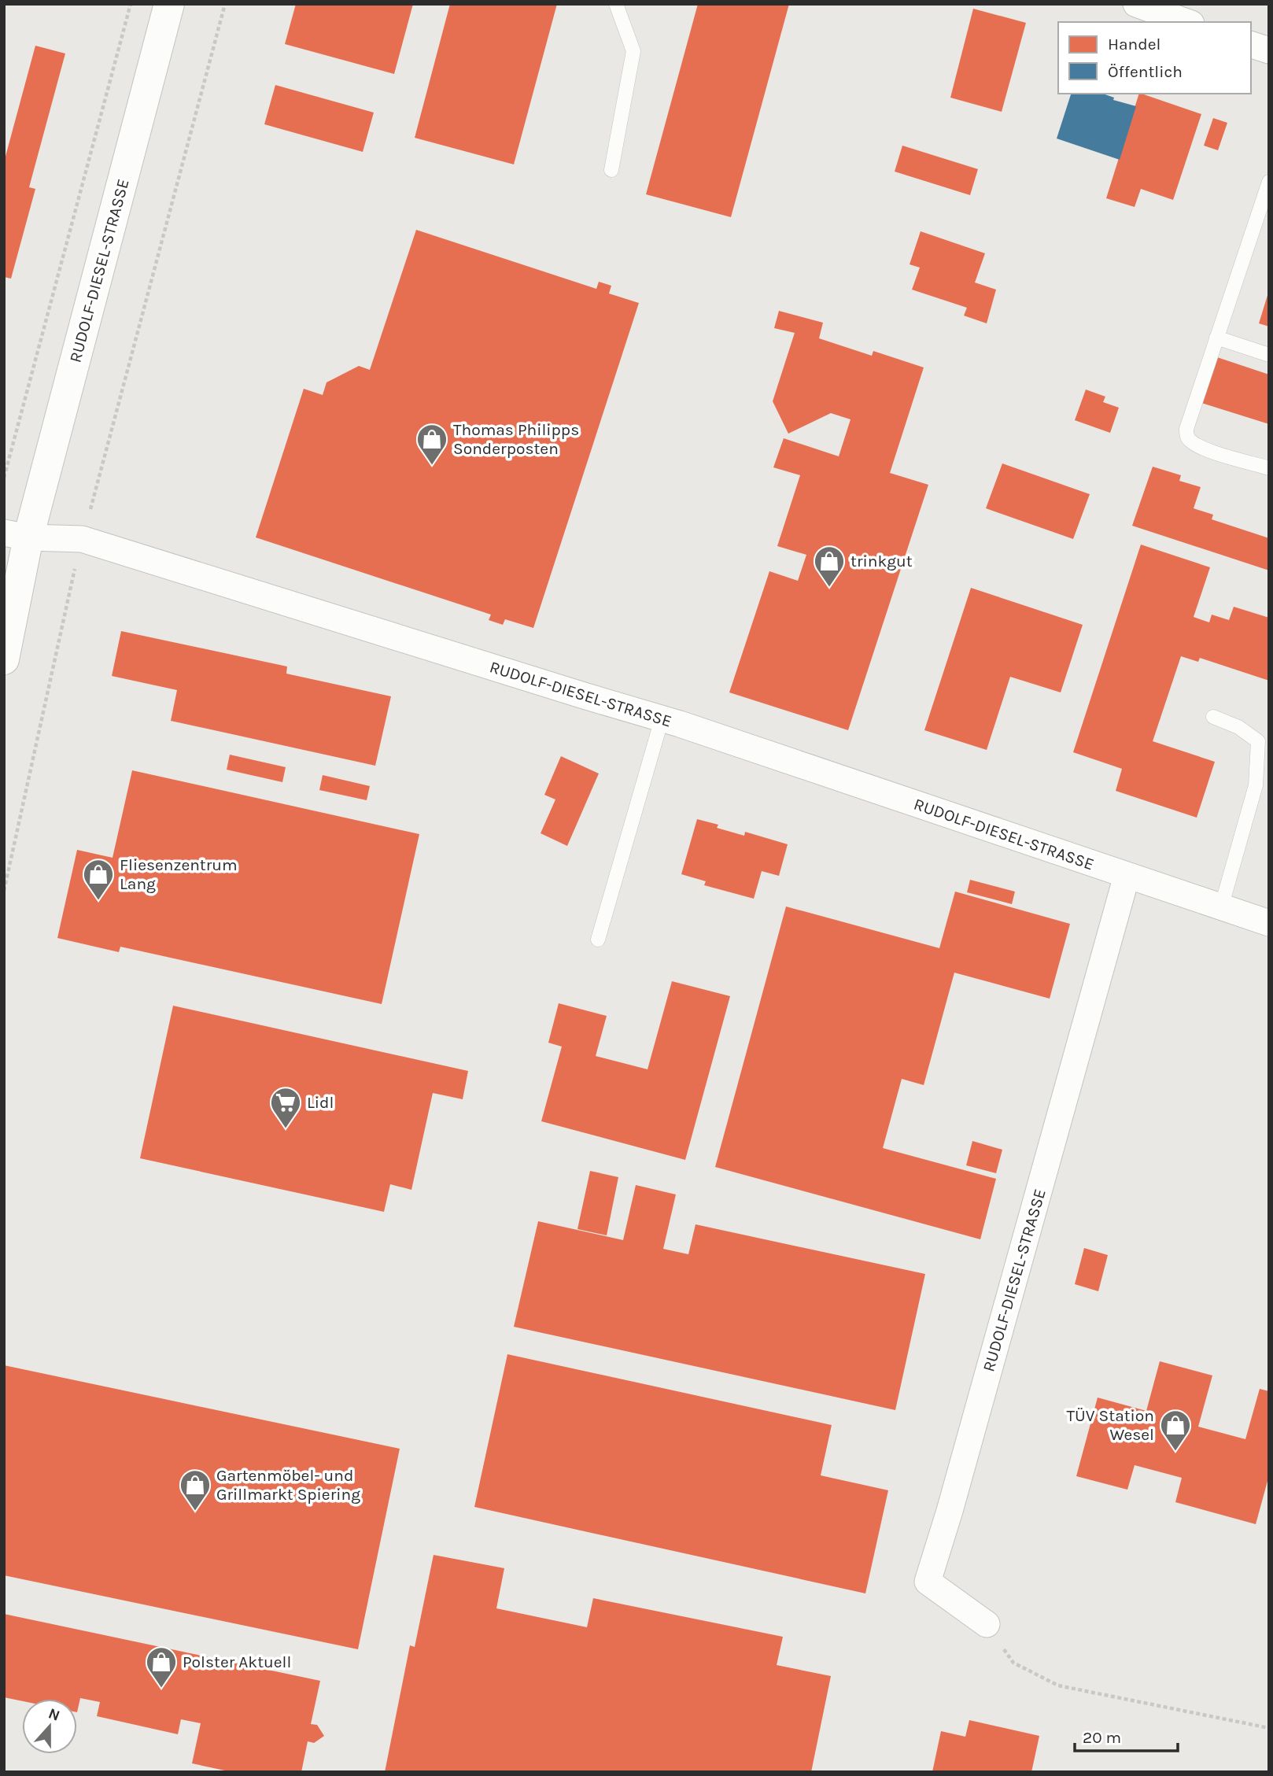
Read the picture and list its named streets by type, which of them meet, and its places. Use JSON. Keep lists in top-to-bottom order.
{
  "streets": {
    "street": ["RUDOLF-DIESEL-STRASSE"]
  },
  "places": {
    "shop": [
      "Thomas Philipps Sonderposten",
      "trinkgut",
      "Fliesenzentrum Lang",
      "TÜV Station Wesel",
      "Gartenmöbel- und Grillmarkt Spiering",
      "Polster Aktuell"
    ],
    "supermarket": ["Lidl"]
  },
  "legend": ["Handel", "Öffentlich"],
  "scale_bar": "20 m",
  "north": "top"
}
